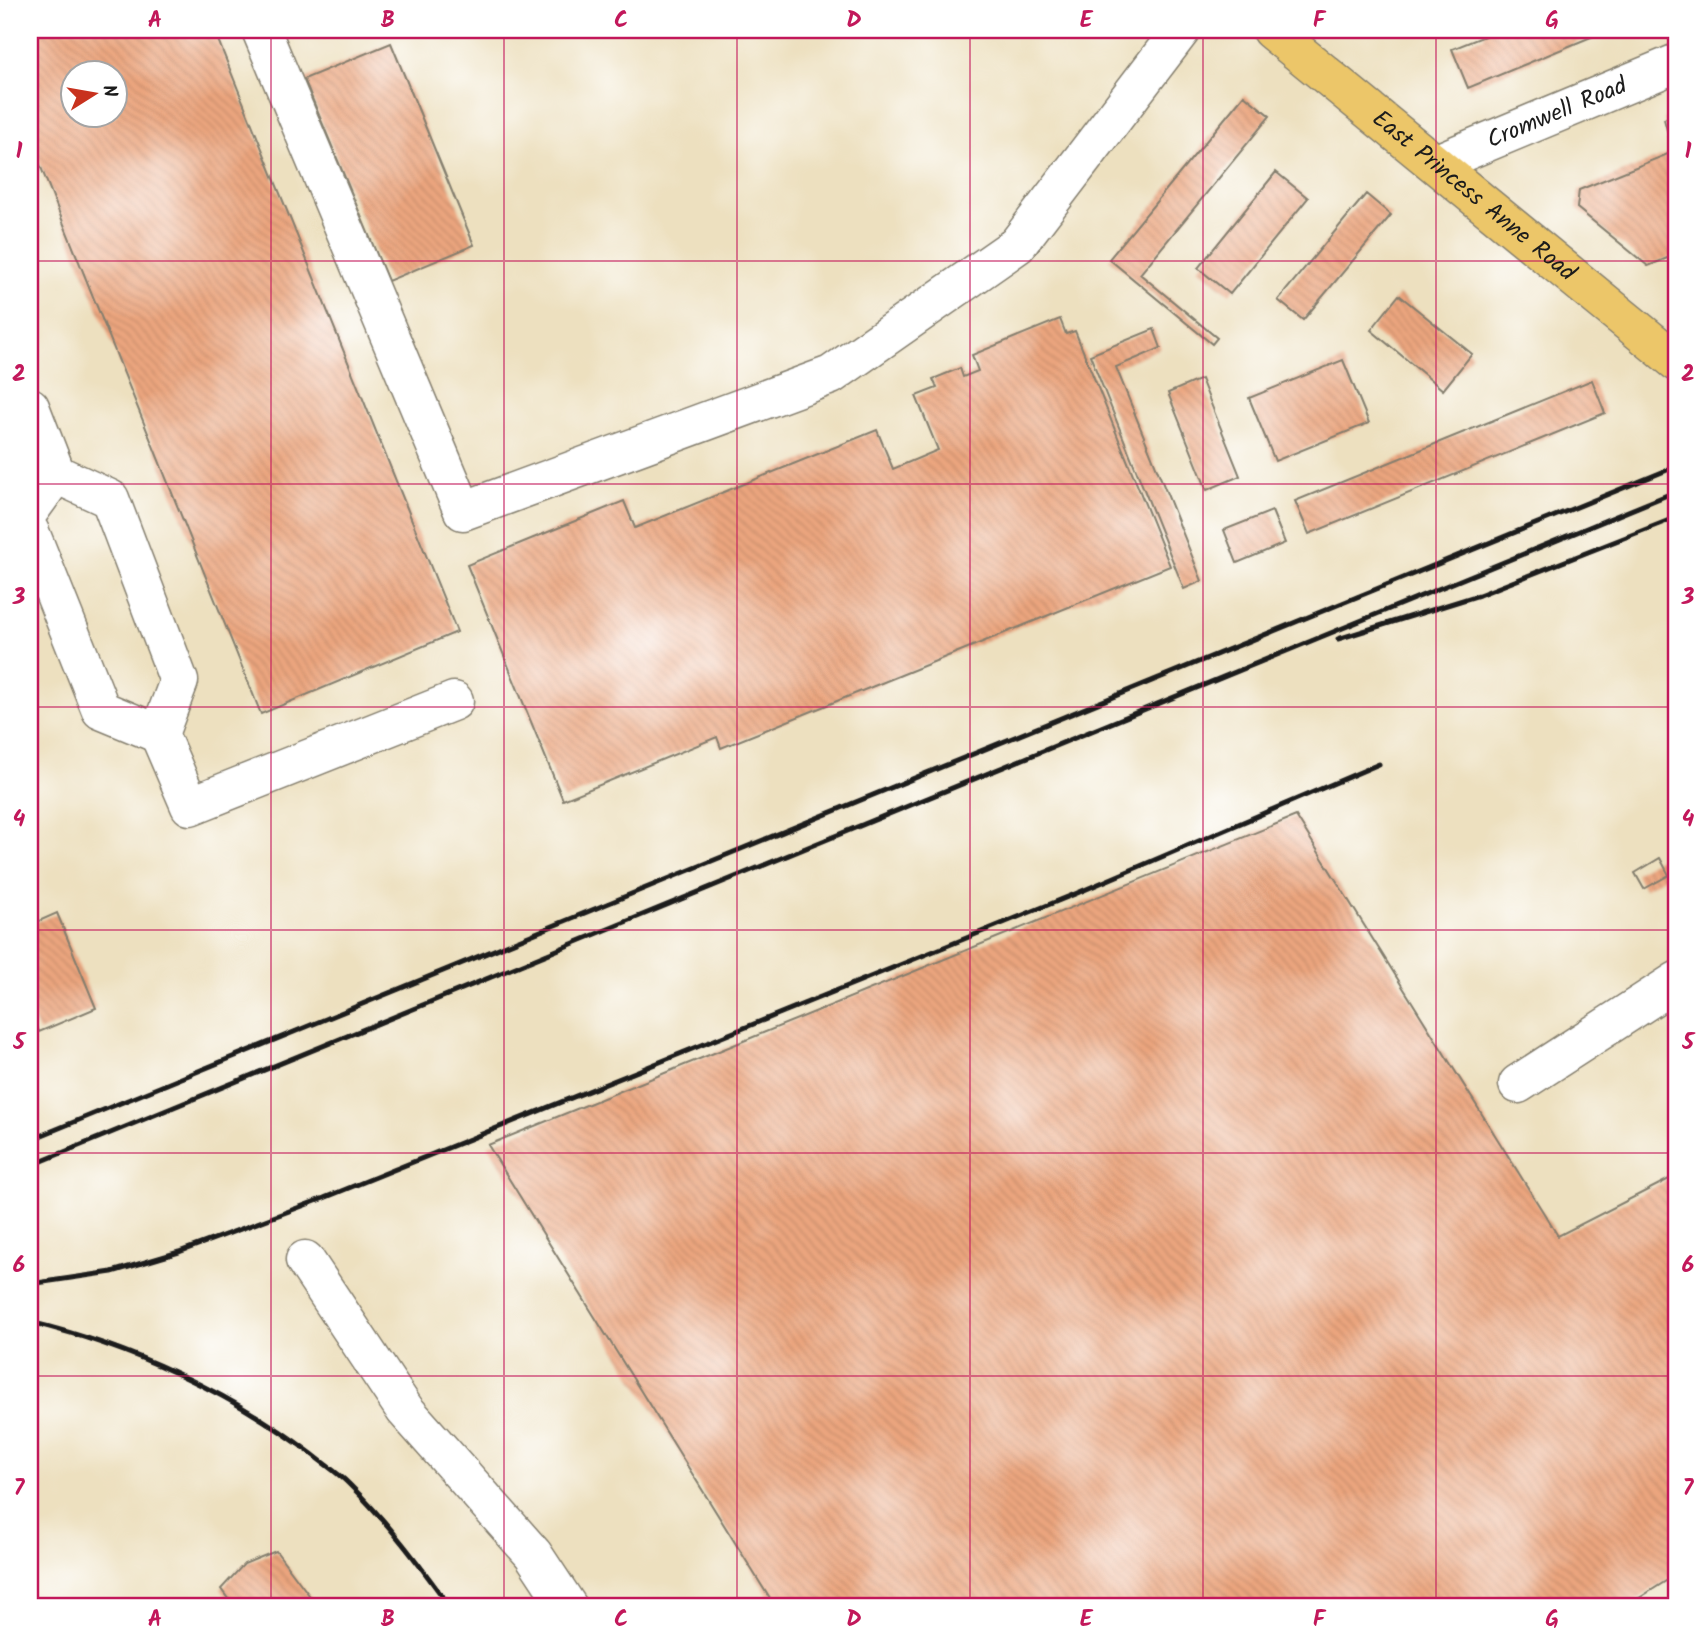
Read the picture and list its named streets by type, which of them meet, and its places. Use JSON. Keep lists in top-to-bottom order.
{
  "streets": {
    "main road": ["East Princess Anne Road"],
    "street": ["Cromwell Road"]
  },
  "crossings": [
    ["Cromwell Road", "East Princess Anne Road"]
  ],
  "north": "right",
  "grid": {
    "columns": [
      "A",
      "B",
      "C",
      "D",
      "E",
      "F",
      "G"
    ],
    "rows": [
      "1",
      "2",
      "3",
      "4",
      "5",
      "6",
      "7"
    ]
  }
}
